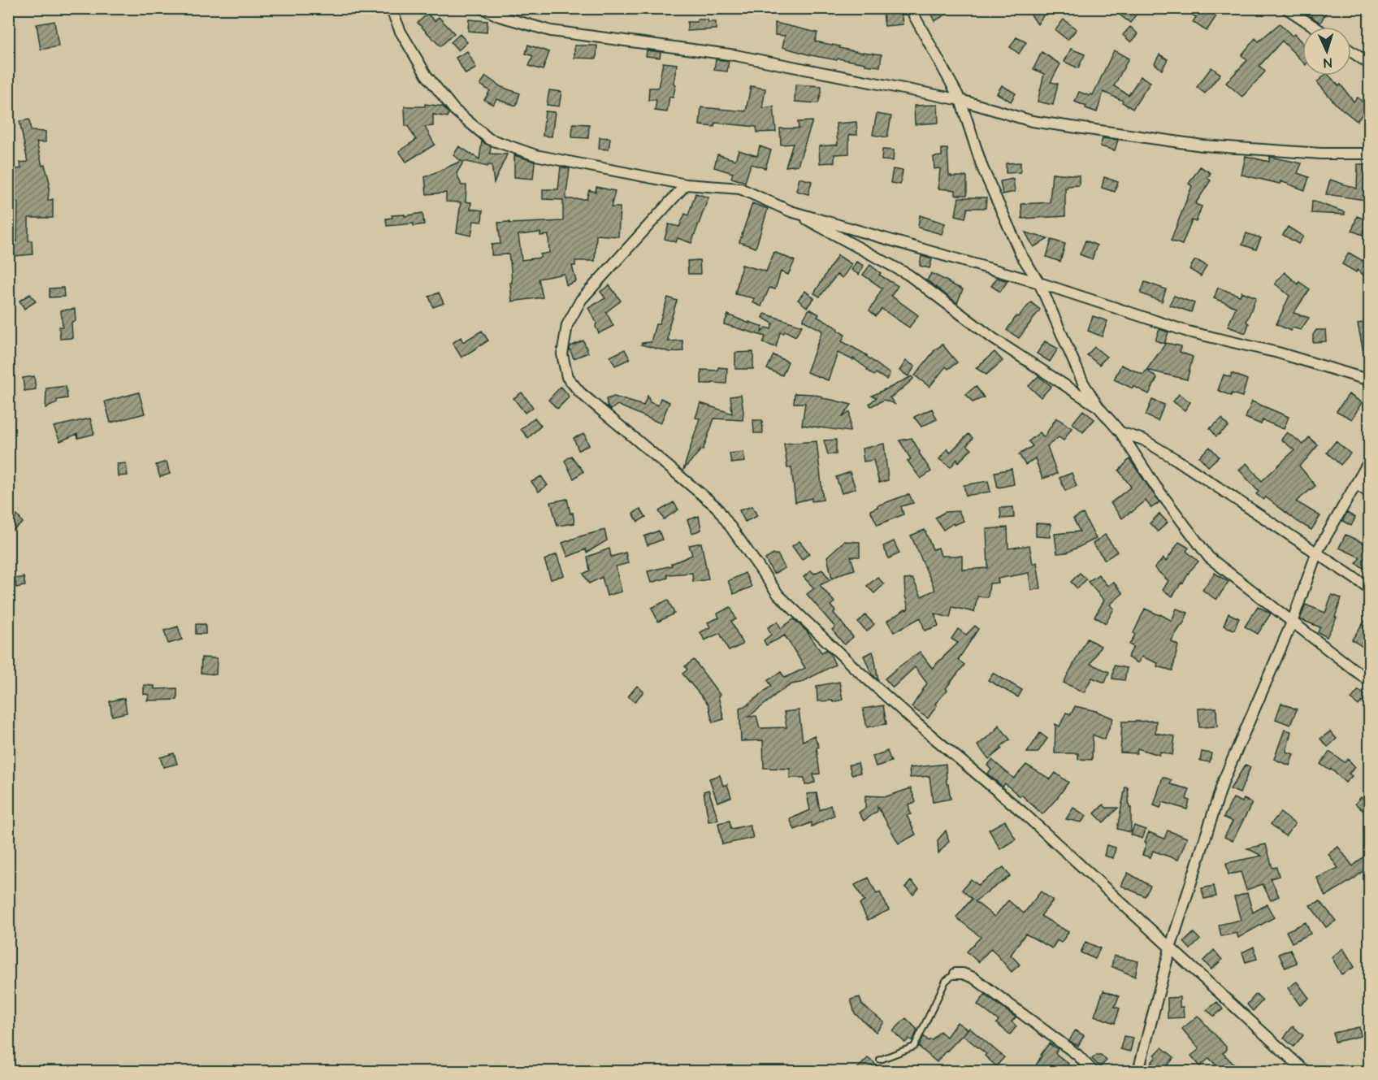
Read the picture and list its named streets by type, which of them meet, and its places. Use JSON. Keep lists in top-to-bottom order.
{
  "north": "bottom"
}
